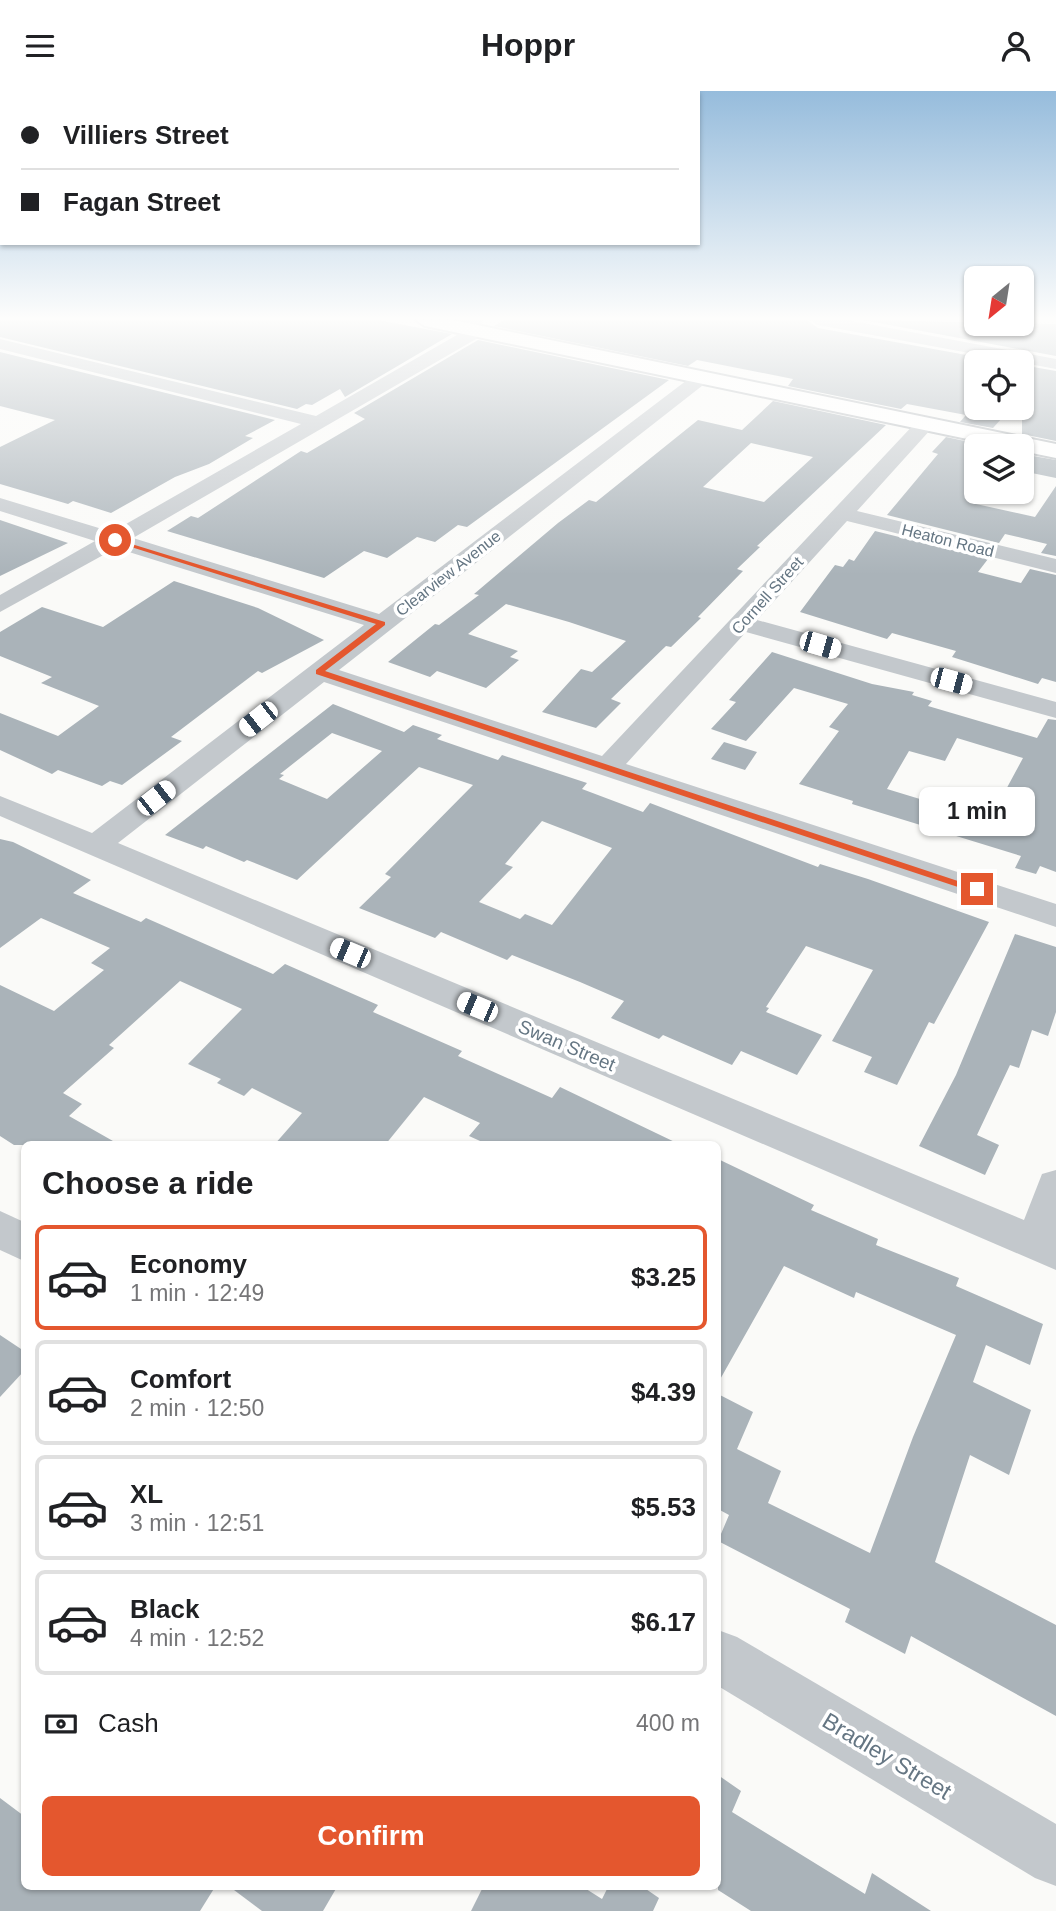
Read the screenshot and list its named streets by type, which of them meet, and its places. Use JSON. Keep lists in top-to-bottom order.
{
  "streets": {
    "street": [
      "Heaton Road",
      "Clearview Avenue",
      "Cornell Street",
      "Swan Street",
      "Bradley Street"
    ]
  },
  "crossings": [
    ["Heaton Road", "Cornell Street"],
    ["Clearview Avenue", "Swan Street"]
  ],
  "north": "bottom left",
  "page": {
    "header": "Hoppr",
    "banner": ["Villiers Street", "Fagan Street"],
    "bubble": "1 min",
    "heading": "Choose a ride",
    "list": [
      {
        "name": "Economy",
        "note": "1 min · 12:49",
        "value": "$3.25"
      },
      {
        "name": "Comfort",
        "note": "2 min · 12:50",
        "value": "$4.39"
      },
      {
        "name": "XL",
        "note": "3 min · 12:51",
        "value": "$5.53"
      },
      {
        "name": "Black",
        "note": "4 min · 12:52",
        "value": "$6.17"
      }
    ],
    "pay": ["Cash", "400 m"],
    "buttons": "Confirm"
  }
}
